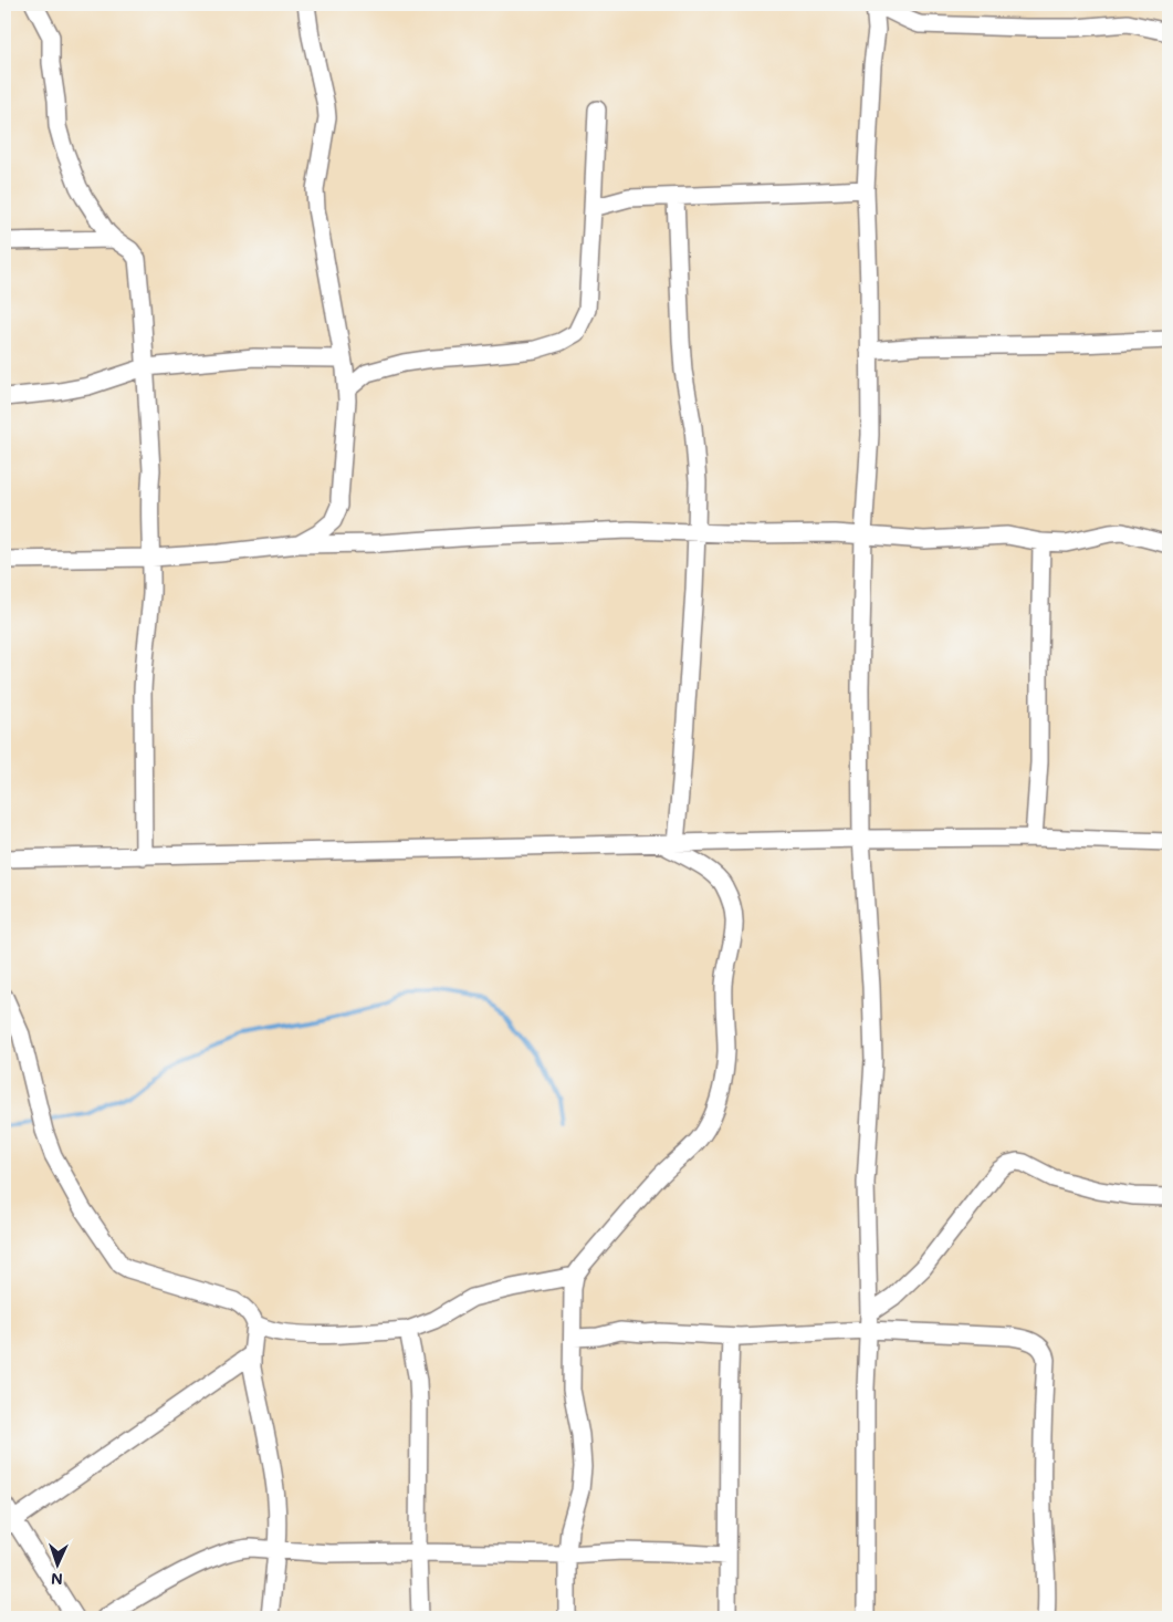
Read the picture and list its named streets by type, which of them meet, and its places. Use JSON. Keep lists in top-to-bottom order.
{
  "north": "bottom"
}
